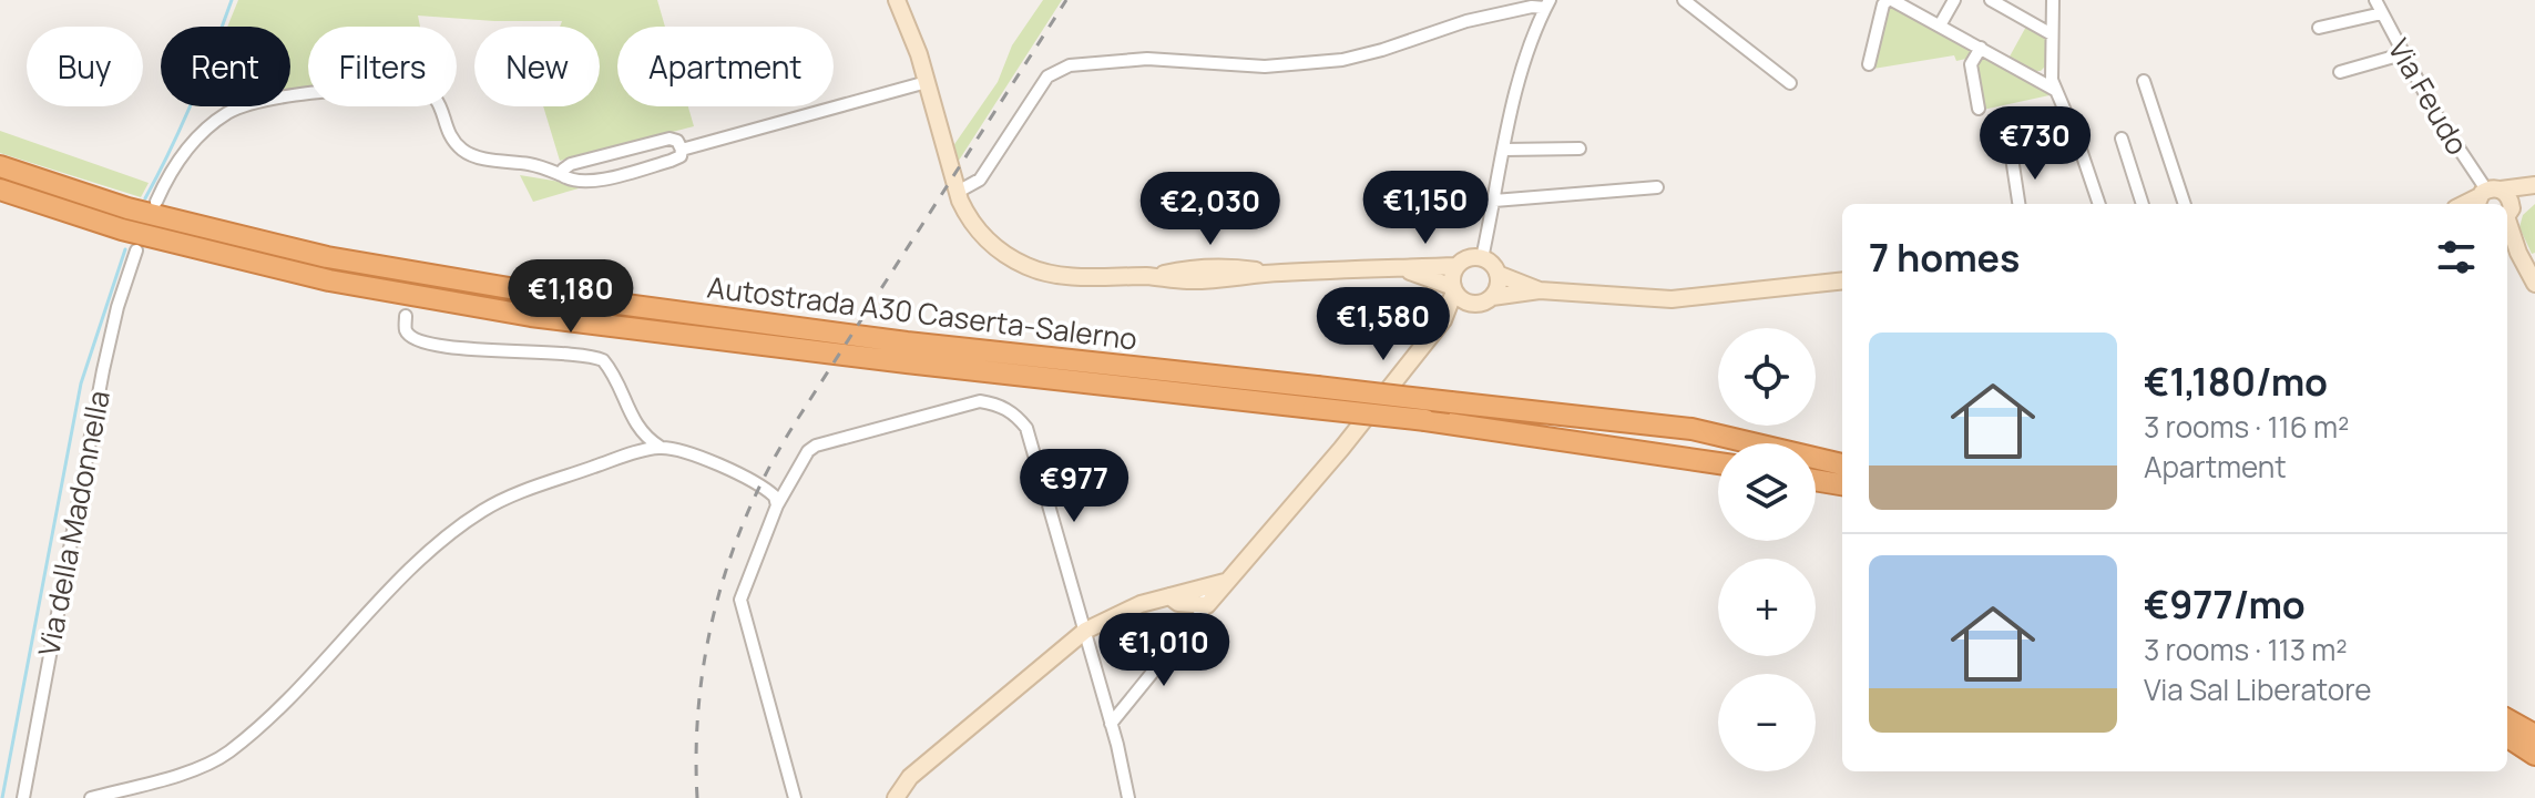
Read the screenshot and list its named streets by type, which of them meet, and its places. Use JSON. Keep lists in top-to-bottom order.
{
  "streets": {
    "highway": ["Autostrada A30 Caserta-Salerno"],
    "street": ["Via Feudo", "Via della Madonnella"]
  },
  "page": {
    "chip": [
      "Buy",
      "Rent",
      "Filters",
      "New",
      "Apartment"
    ],
    "price": [
      "€730",
      "€1,150",
      "€2,030",
      "€1,180",
      "€1,580",
      "€977",
      "€1,010"
    ],
    "heading": "7 homes",
    "list": [
      {
        "name": "€1,180/mo",
        "note": "3 rooms · 116 m² · Apartment"
      },
      {
        "name": "€977/mo",
        "note": "3 rooms · 113 m² · Via Sal Liberatore"
      }
    ],
    "map_buttons": ["+", "−"]
  }
}
